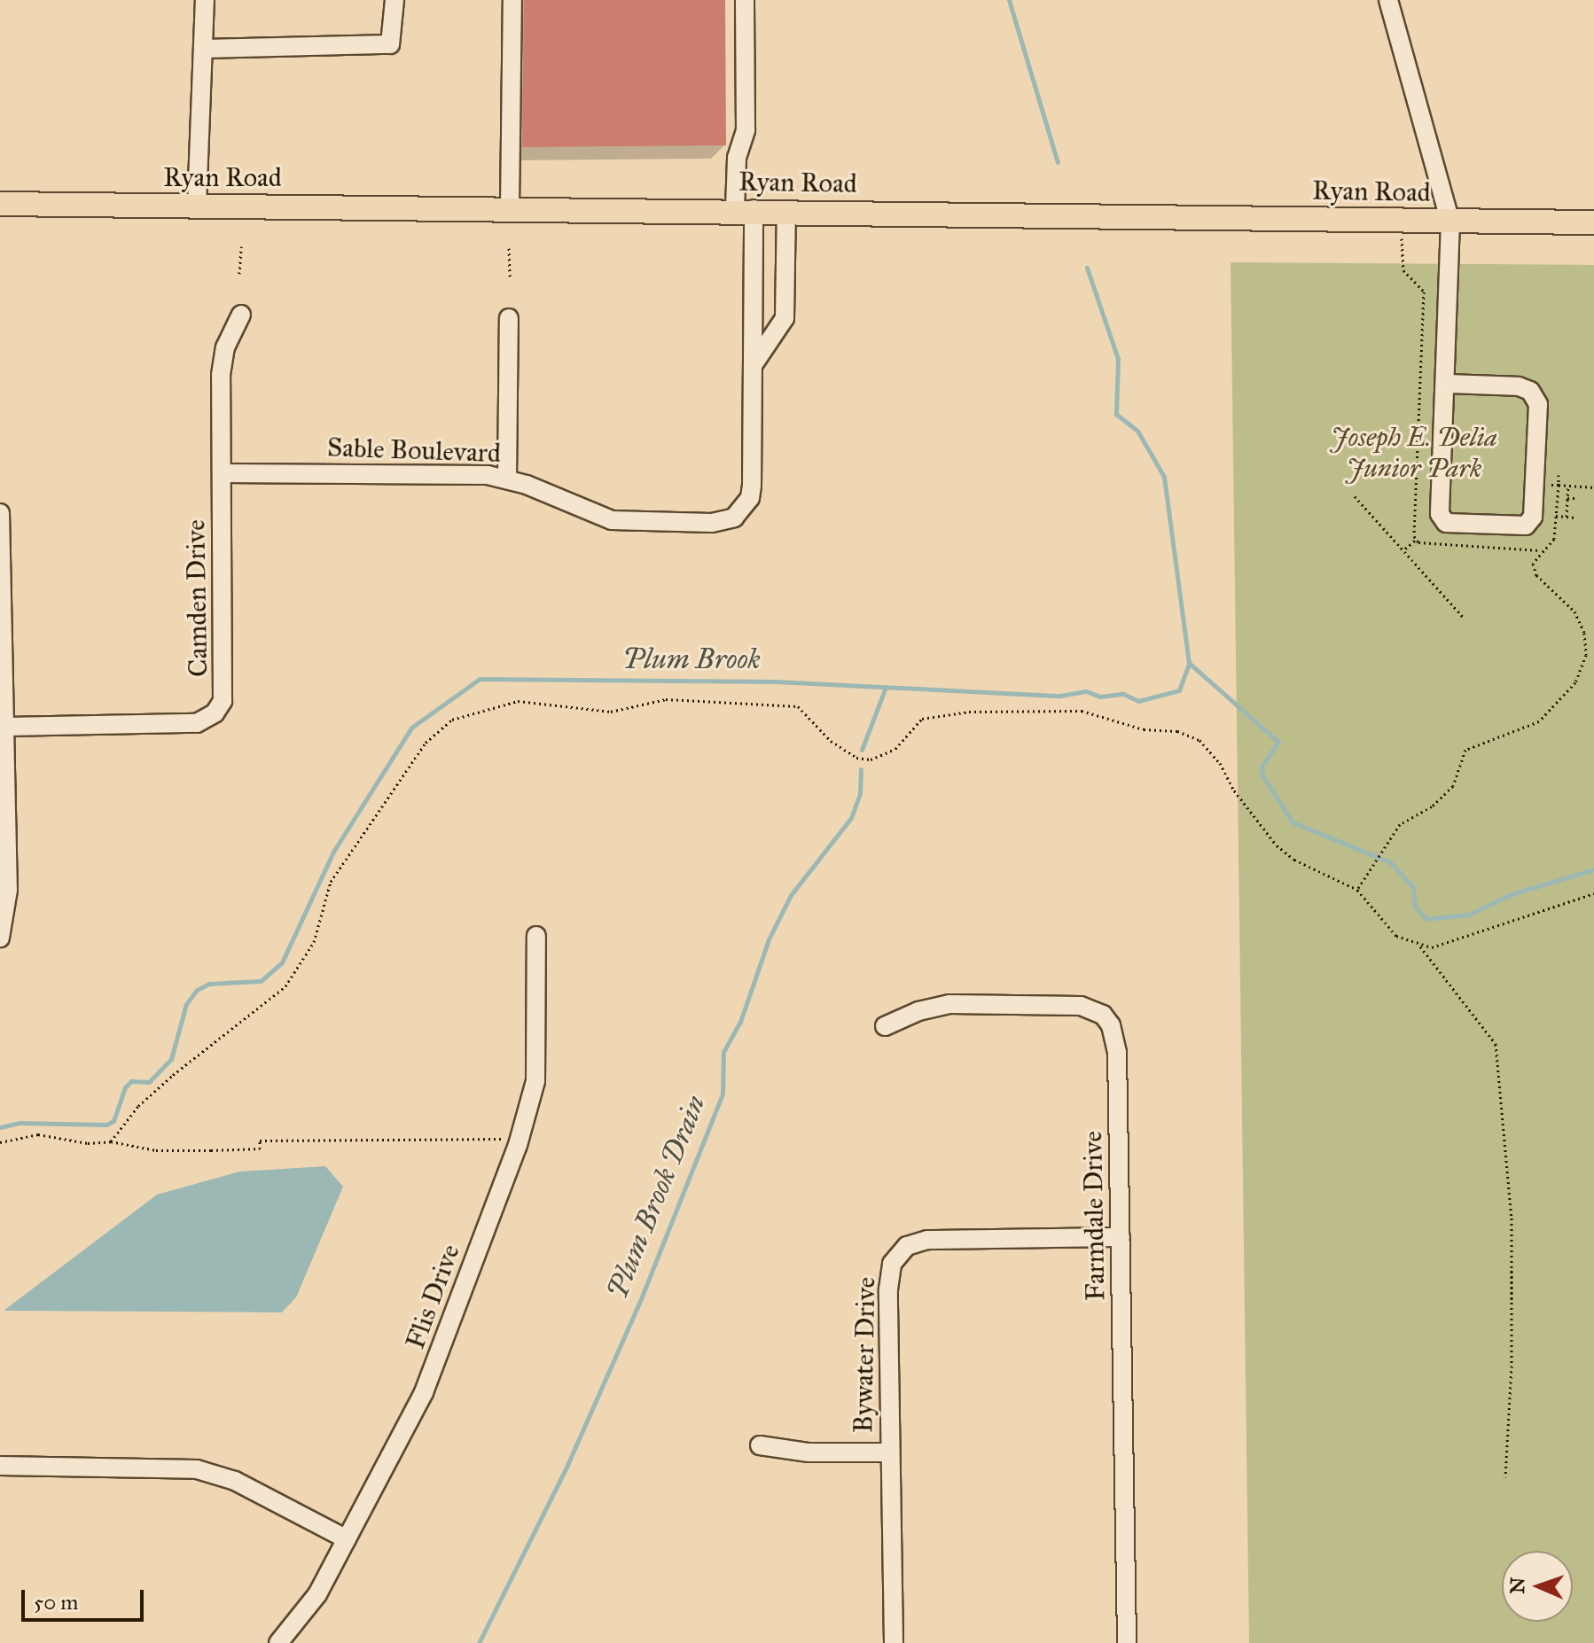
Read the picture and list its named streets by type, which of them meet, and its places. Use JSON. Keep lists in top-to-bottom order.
{
  "streets": {
    "main road": ["Ryan Road"],
    "street": [
      "Sable Boulevard",
      "Camden Drive",
      "Farmdale Drive",
      "Flis Drive",
      "Bywater Drive"
    ]
  },
  "crossings": [
    ["Ryan Road", "Sable Boulevard"],
    ["Sable Boulevard", "Camden Drive"],
    ["Farmdale Drive", "Bywater Drive"]
  ],
  "water": ["Plum Brook", "Plum Brook Drain"],
  "parks": ["Joseph E. Delia Junior Park"],
  "scale_bar": "50 m",
  "north": "left"
}
